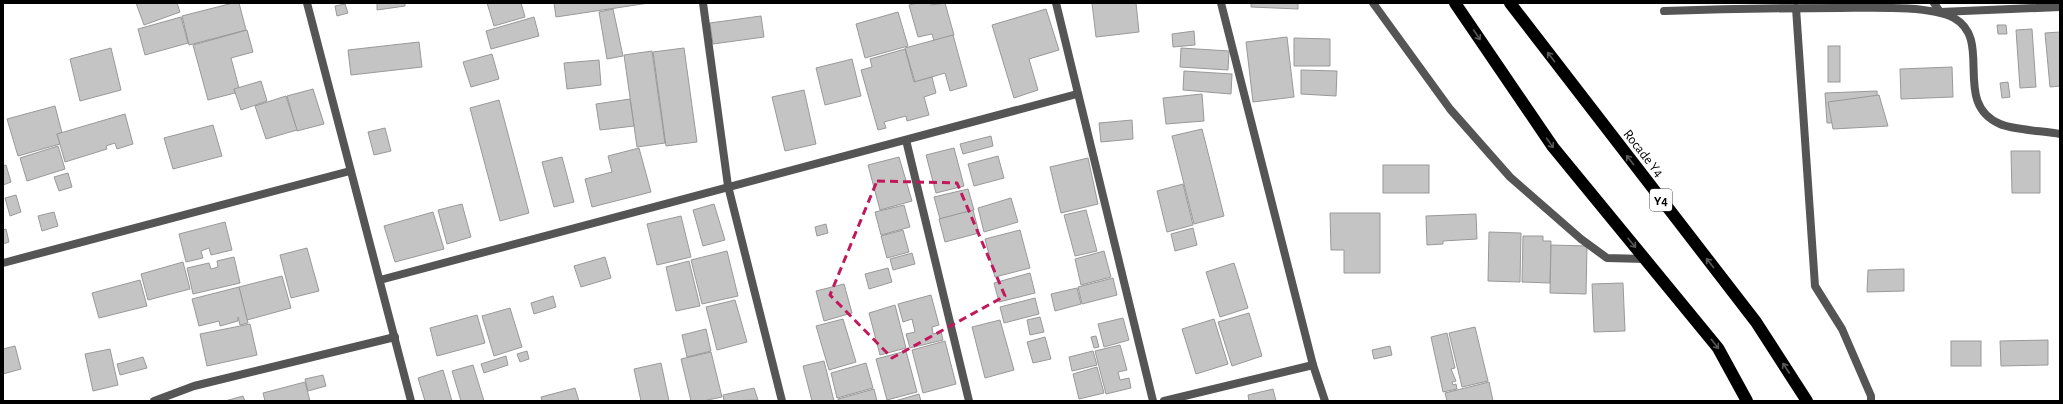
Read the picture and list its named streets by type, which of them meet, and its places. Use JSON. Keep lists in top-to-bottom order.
{
  "streets": {
    "highway": ["Rocade Y4", "Y4"]
  }
}
